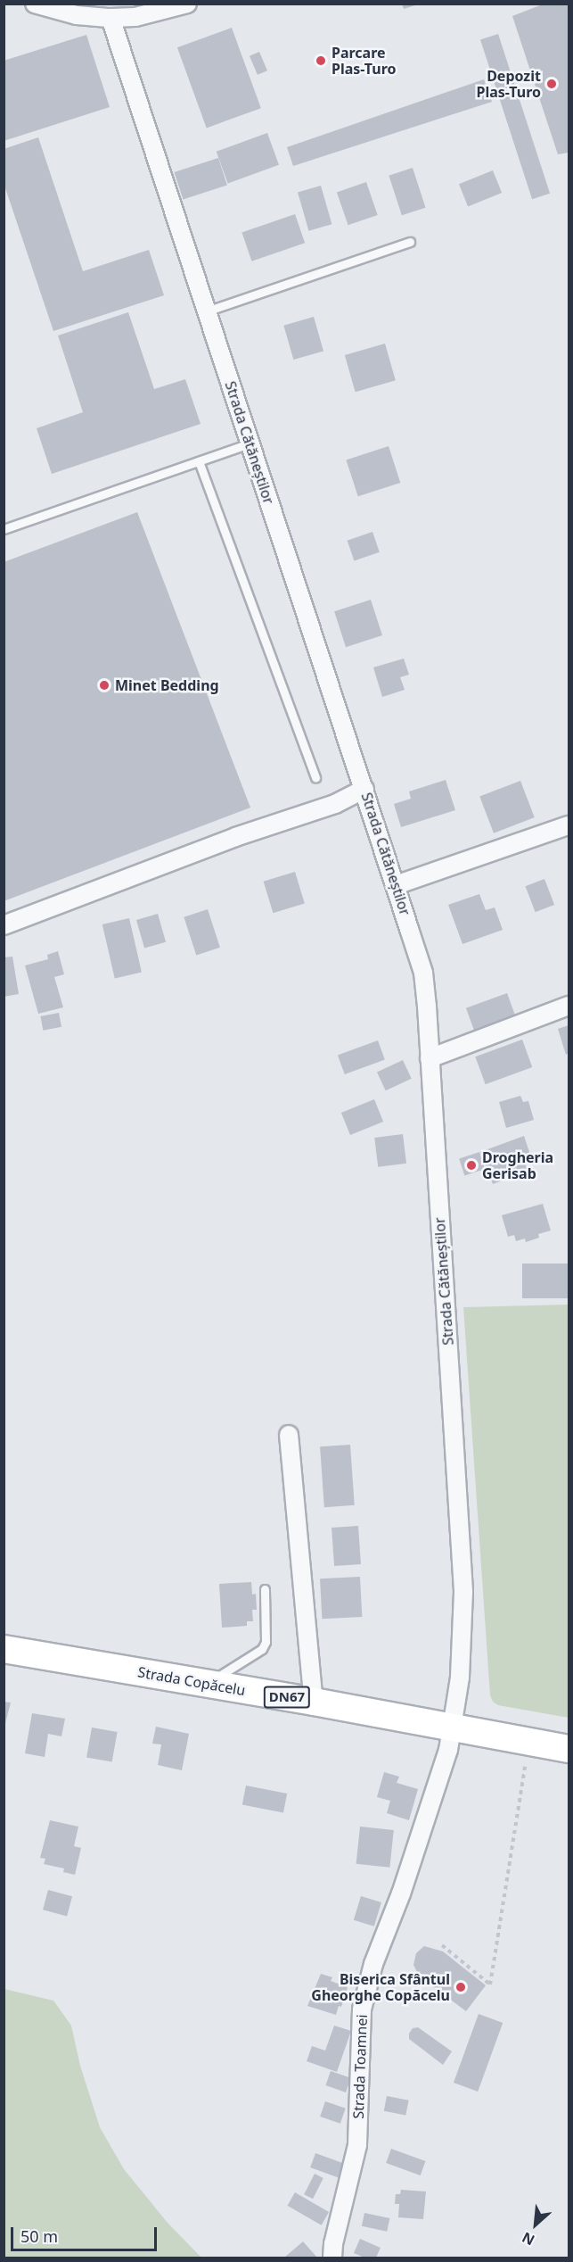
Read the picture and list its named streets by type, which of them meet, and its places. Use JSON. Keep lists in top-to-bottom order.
{
  "streets": {
    "main road": ["Strada Copăcelu", "DN67"],
    "street": ["Strada Cătăneștilor", "Strada Toamnei"]
  },
  "crossings": [
    ["Strada Cătăneștilor", "Strada Copăcelu"],
    ["Strada Cătăneștilor", "Strada Toamnei"],
    ["Strada Copăcelu", "Strada Toamnei"]
  ],
  "places": [
    "Parcare Plas-Turo",
    "Depozit Plas-Turo",
    "Minet Bedding",
    "Drogheria Gerisab",
    "Biserica Sfântul Gheorghe Copăcelu"
  ],
  "scale_bar": "50 m",
  "north": "bottom left"
}
